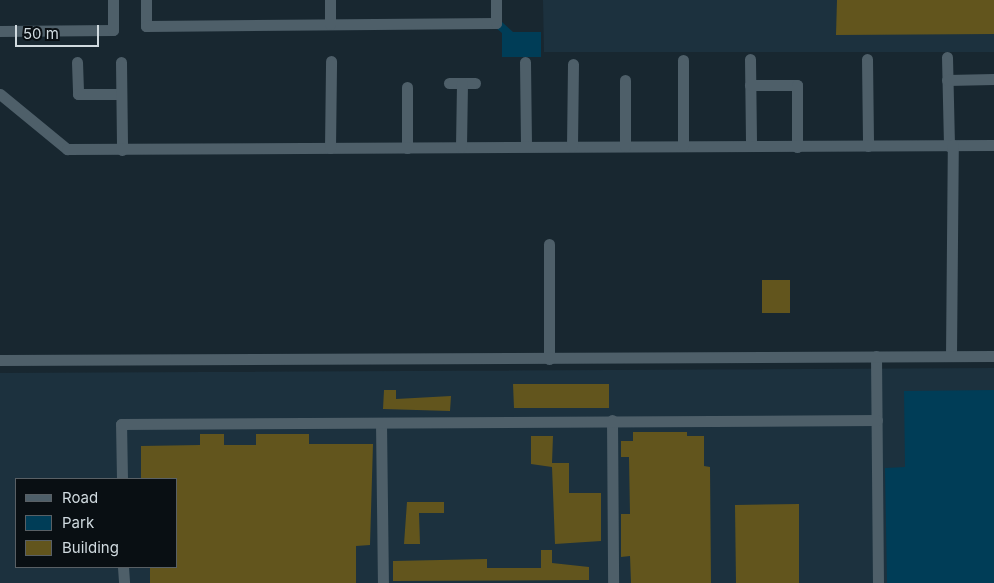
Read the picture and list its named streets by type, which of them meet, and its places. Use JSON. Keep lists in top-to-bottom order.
{
  "legend": ["Road", "Park", "Building"],
  "scale_bar": "50 m"
}
